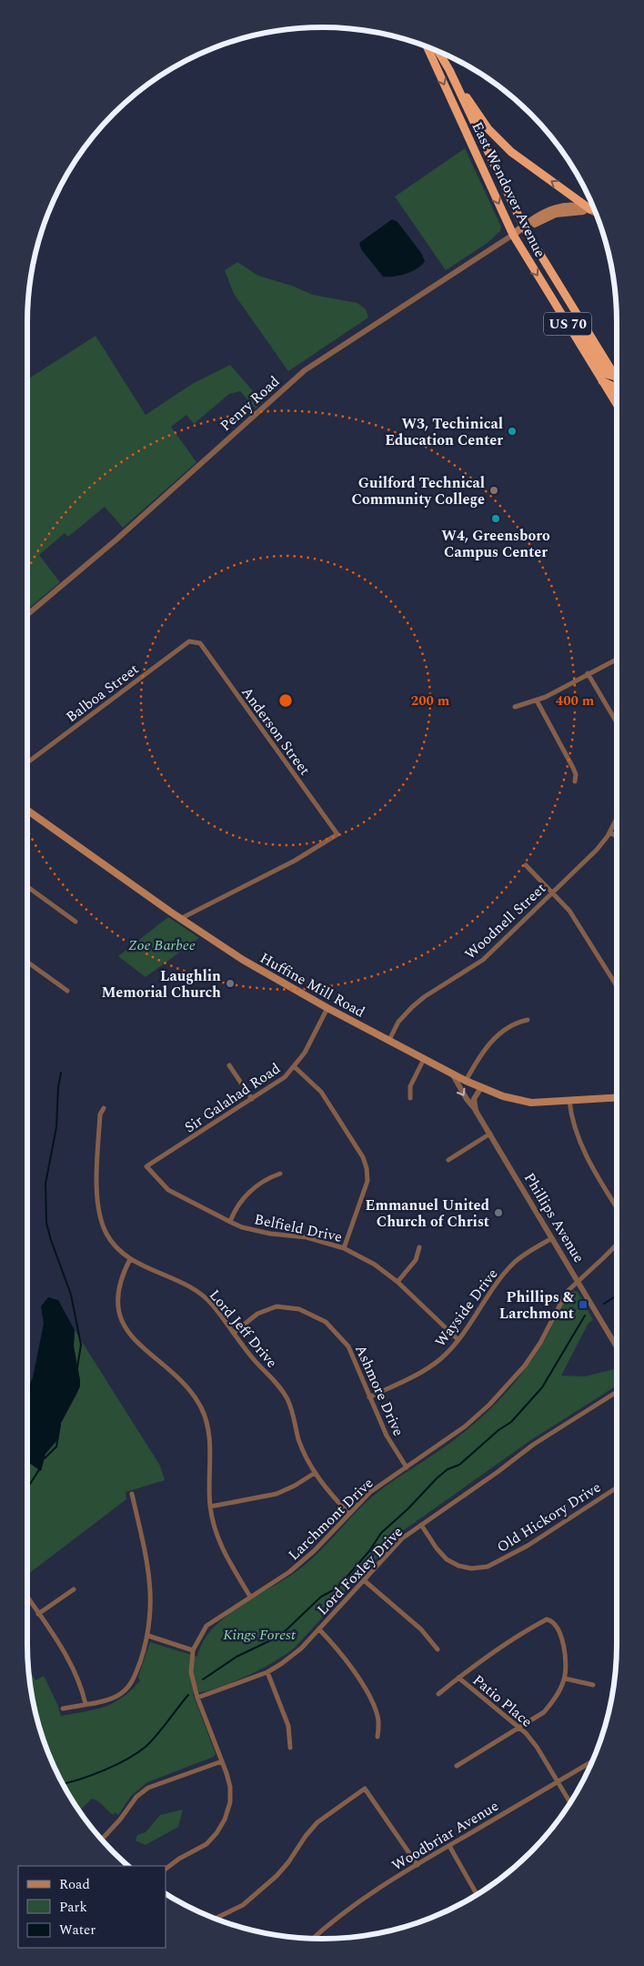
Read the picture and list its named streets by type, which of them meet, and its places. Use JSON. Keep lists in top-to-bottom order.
{
  "streets": {
    "highway": ["East Wendover Avenue", "US 70"],
    "main road": ["Huffine Mill Road"],
    "street": [
      "Penry Road",
      "Balboa Street",
      "Anderson Street",
      "Woodnell Street",
      "Sir Galahad Road",
      "Phillips Avenue",
      "Belfield Drive",
      "Wayside Drive",
      "Lord Jeff Drive",
      "Ashmore Drive",
      "Old Hickory Drive",
      "Larchmont Drive",
      "Lord Foxley Drive",
      "Patio Place",
      "Woodbriar Avenue"
    ]
  },
  "crossings": [
    ["East Wendover Avenue", "Penry Road"],
    ["Balboa Street", "Anderson Street"],
    ["Anderson Street", "Huffine Mill Road"],
    ["Woodnell Street", "Huffine Mill Road"],
    ["Huffine Mill Road", "Sir Galahad Road"],
    ["Huffine Mill Road", "Phillips Avenue"],
    ["Sir Galahad Road", "Belfield Drive"],
    ["Phillips Avenue", "Wayside Drive"],
    ["Phillips Avenue", "Larchmont Drive"],
    ["Belfield Drive", "Wayside Drive"],
    ["Wayside Drive", "Ashmore Drive"],
    ["Lord Jeff Drive", "Ashmore Drive"],
    ["Lord Jeff Drive", "Larchmont Drive"],
    ["Ashmore Drive", "Larchmont Drive"],
    ["Old Hickory Drive", "Lord Foxley Drive"],
    ["Larchmont Drive", "Lord Foxley Drive"],
    ["Patio Place", "Woodbriar Avenue"]
  ],
  "parks": ["Zoe Barbee", "Kings Forest"],
  "places": {
    "other": [
      "W3, Techinical Education Center",
      "Guilford Technical Community College",
      "W4, Greensboro Campus Center",
      "Laughlin Memorial Church",
      "Emmanuel United Church of Christ"
    ],
    "transit": ["Phillips & Larchmont"]
  },
  "legend": ["Road", "Park", "Water"],
  "rings": ["200 m", "400 m"]
}
